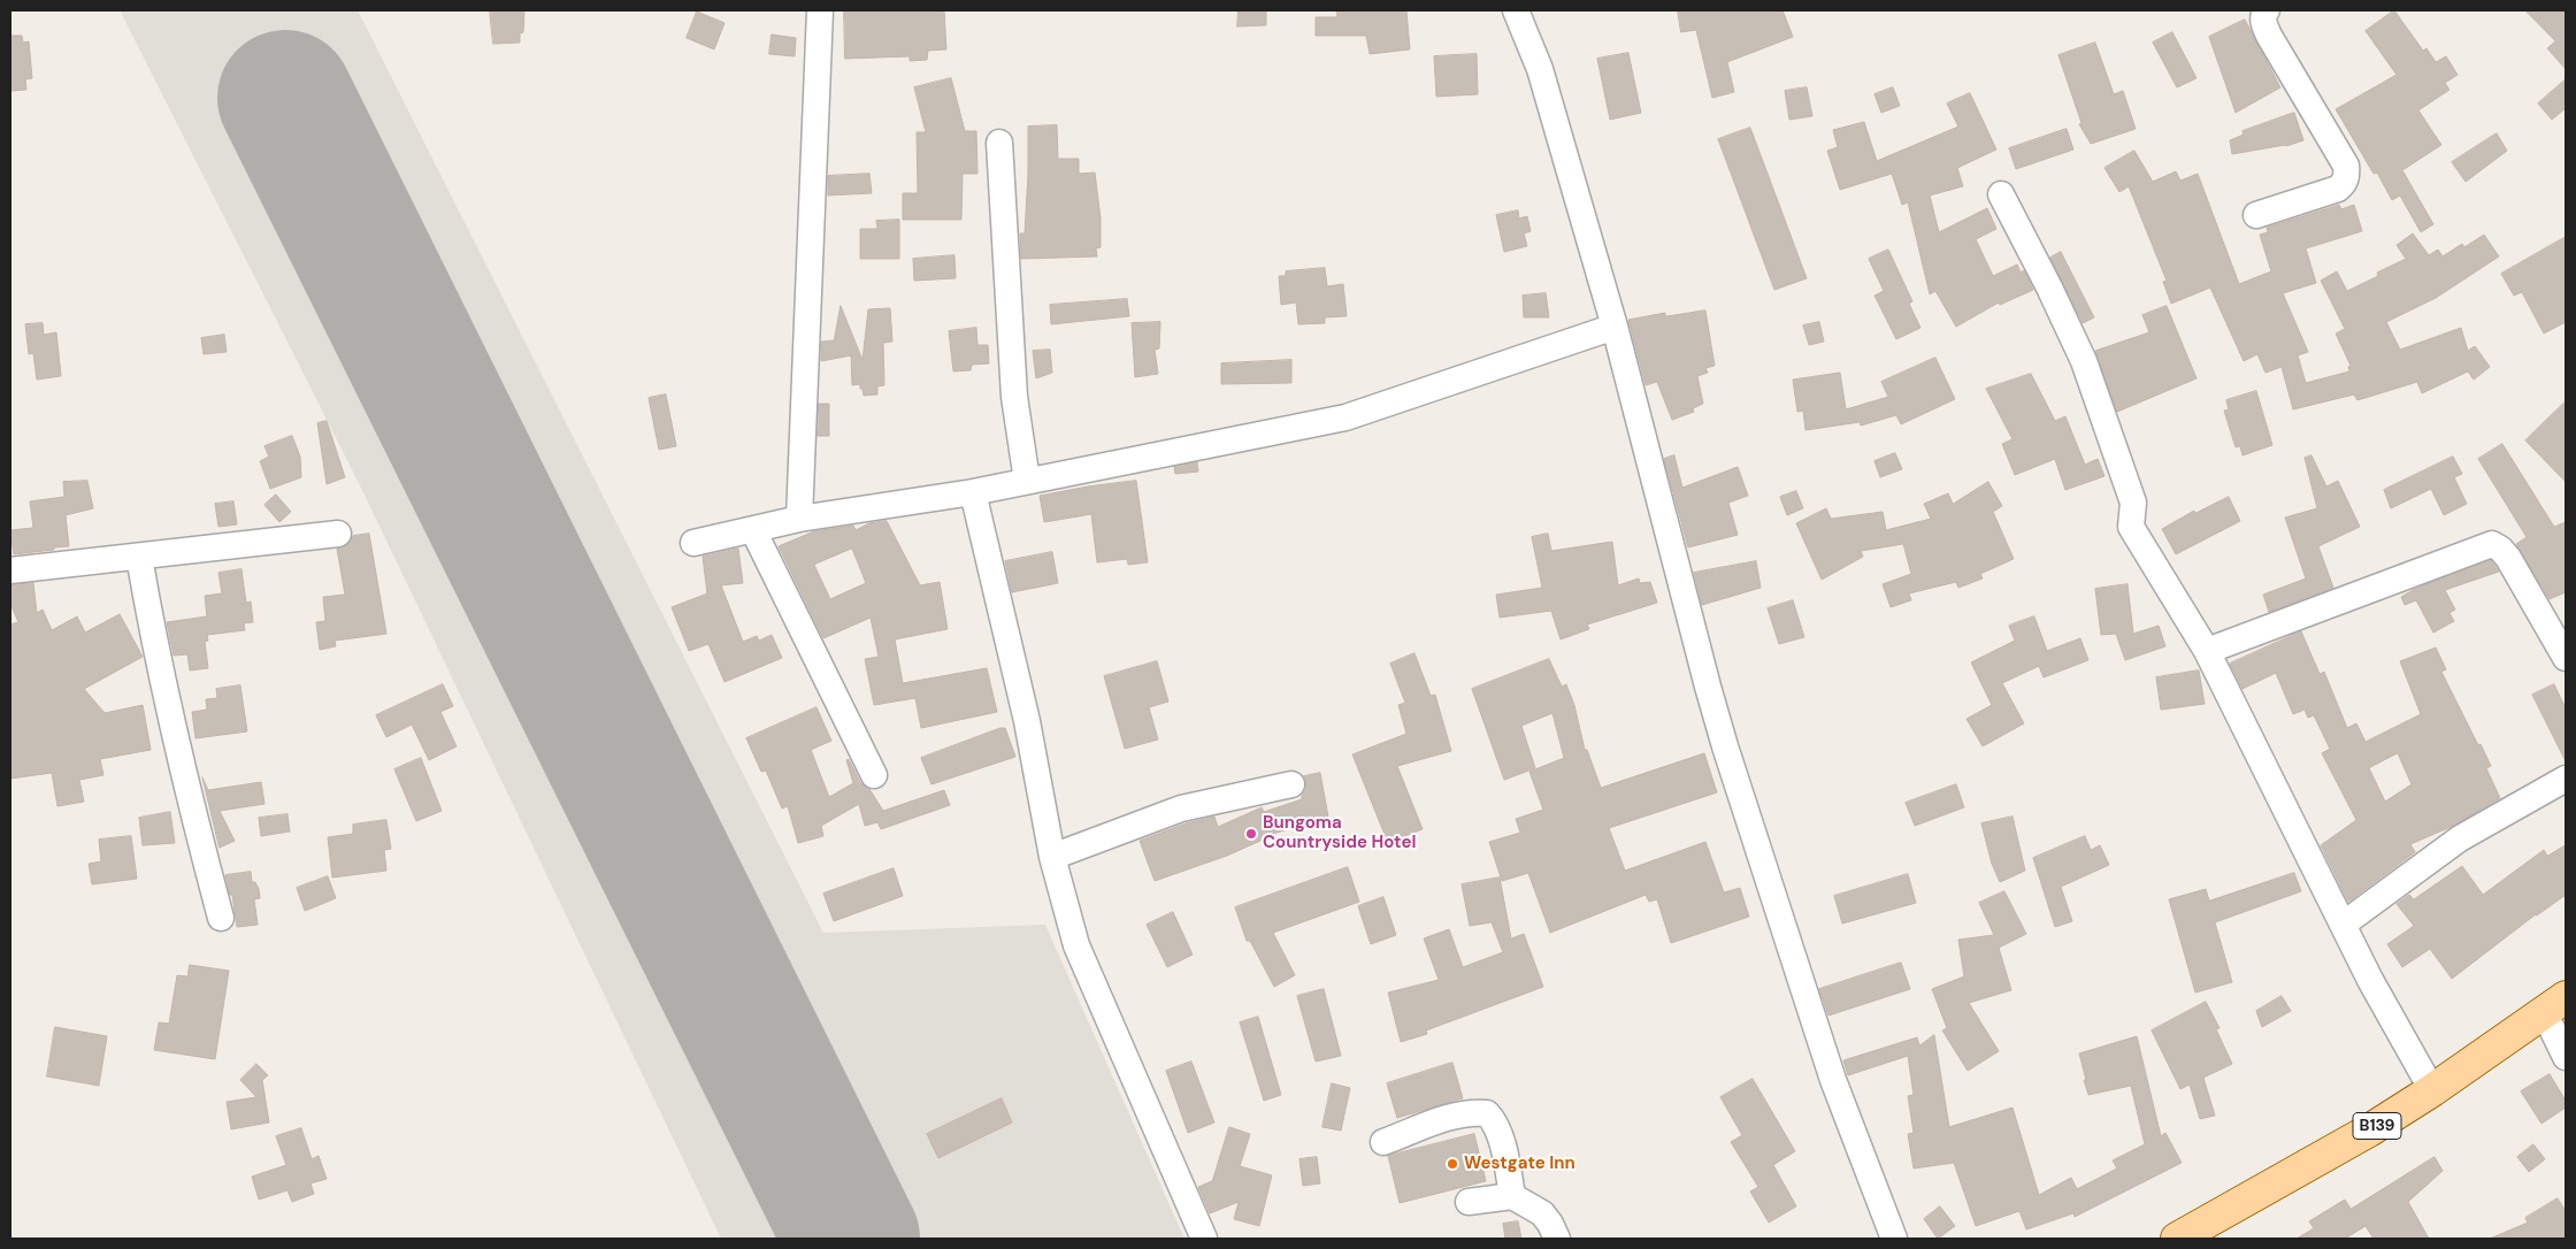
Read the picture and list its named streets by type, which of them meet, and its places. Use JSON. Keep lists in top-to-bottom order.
{
  "streets": {
    "main road": ["B139"]
  },
  "places": ["Bungoma Countryside Hotel", "Westgate Inn"]
}
